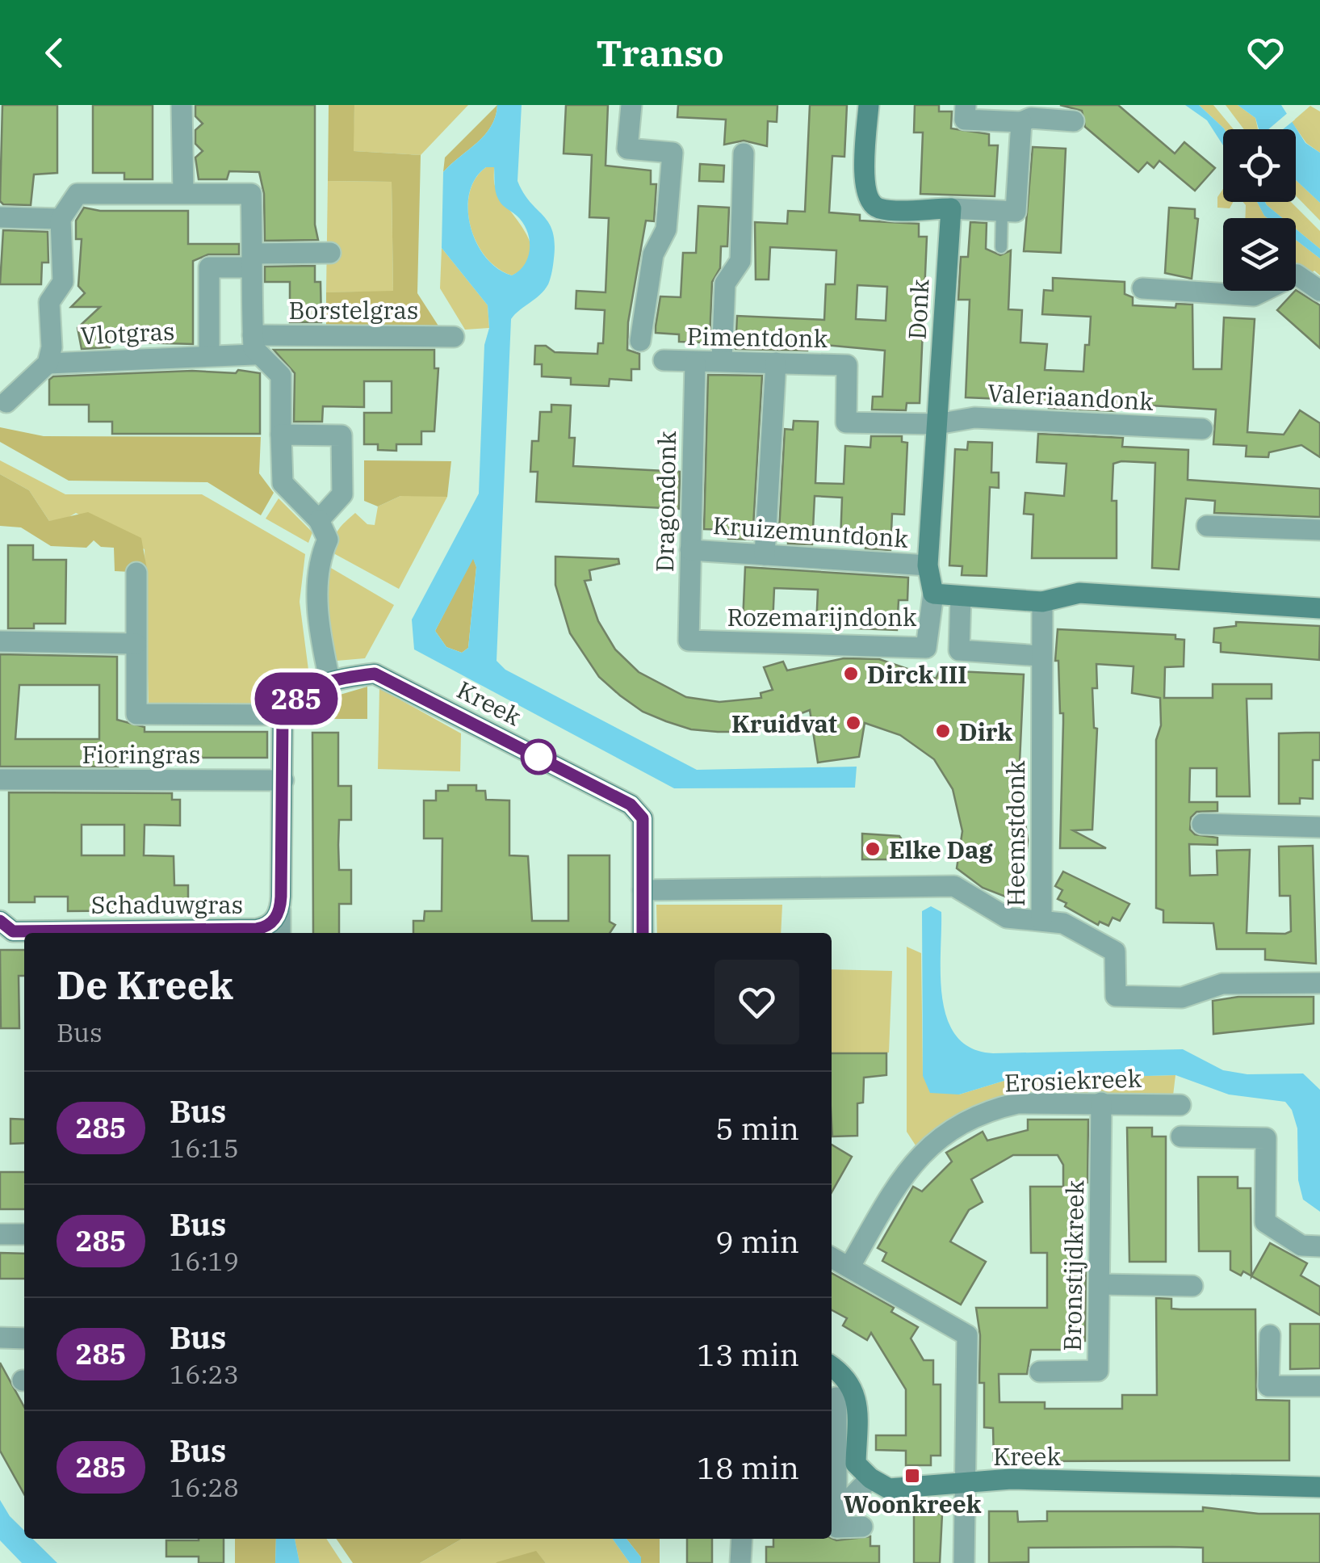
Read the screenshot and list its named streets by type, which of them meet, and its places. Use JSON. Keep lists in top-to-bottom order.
{
  "streets": {
    "street": [
      "Borstelgras",
      "Donk",
      "Vlotgras",
      "Pimentdonk",
      "Valeriaandonk",
      "Dragondonk",
      "Kruizemuntdonk",
      "Rozemarijndonk",
      "Kreek",
      "Fioringras",
      "Heemstdonk",
      "Schaduwgras",
      "Erosiekreek",
      "Bronstijdkreek"
    ]
  },
  "crossings": [
    ["Borstelgras", "Vlotgras"],
    ["Donk", "Pimentdonk"],
    ["Donk", "Valeriaandonk"],
    ["Donk", "Kruizemuntdonk"],
    ["Donk", "Rozemarijndonk"],
    ["Pimentdonk", "Valeriaandonk"],
    ["Pimentdonk", "Dragondonk"],
    ["Dragondonk", "Kruizemuntdonk"],
    ["Dragondonk", "Rozemarijndonk"],
    ["Rozemarijndonk", "Heemstdonk"],
    ["Erosiekreek", "Bronstijdkreek"]
  ],
  "places": {
    "other": [
      "Dirck III",
      "Kruidvat",
      "Dirk",
      "Elke Dag"
    ],
    "transit": ["Woonkreek"]
  },
  "lines": ["bus line 285"],
  "page": {
    "header": "Transo",
    "on_map": "285",
    "heading": ["De Kreek", "Bus"],
    "list": [
      {
        "mark": "285",
        "name": "Bus",
        "note": "16:15",
        "value": "5 min"
      },
      {
        "mark": "285",
        "name": "Bus",
        "note": "16:19",
        "value": "9 min"
      },
      {
        "mark": "285",
        "name": "Bus",
        "note": "16:23",
        "value": "13 min"
      },
      {
        "mark": "285",
        "name": "Bus",
        "note": "16:28",
        "value": "18 min"
      }
    ]
  }
}
